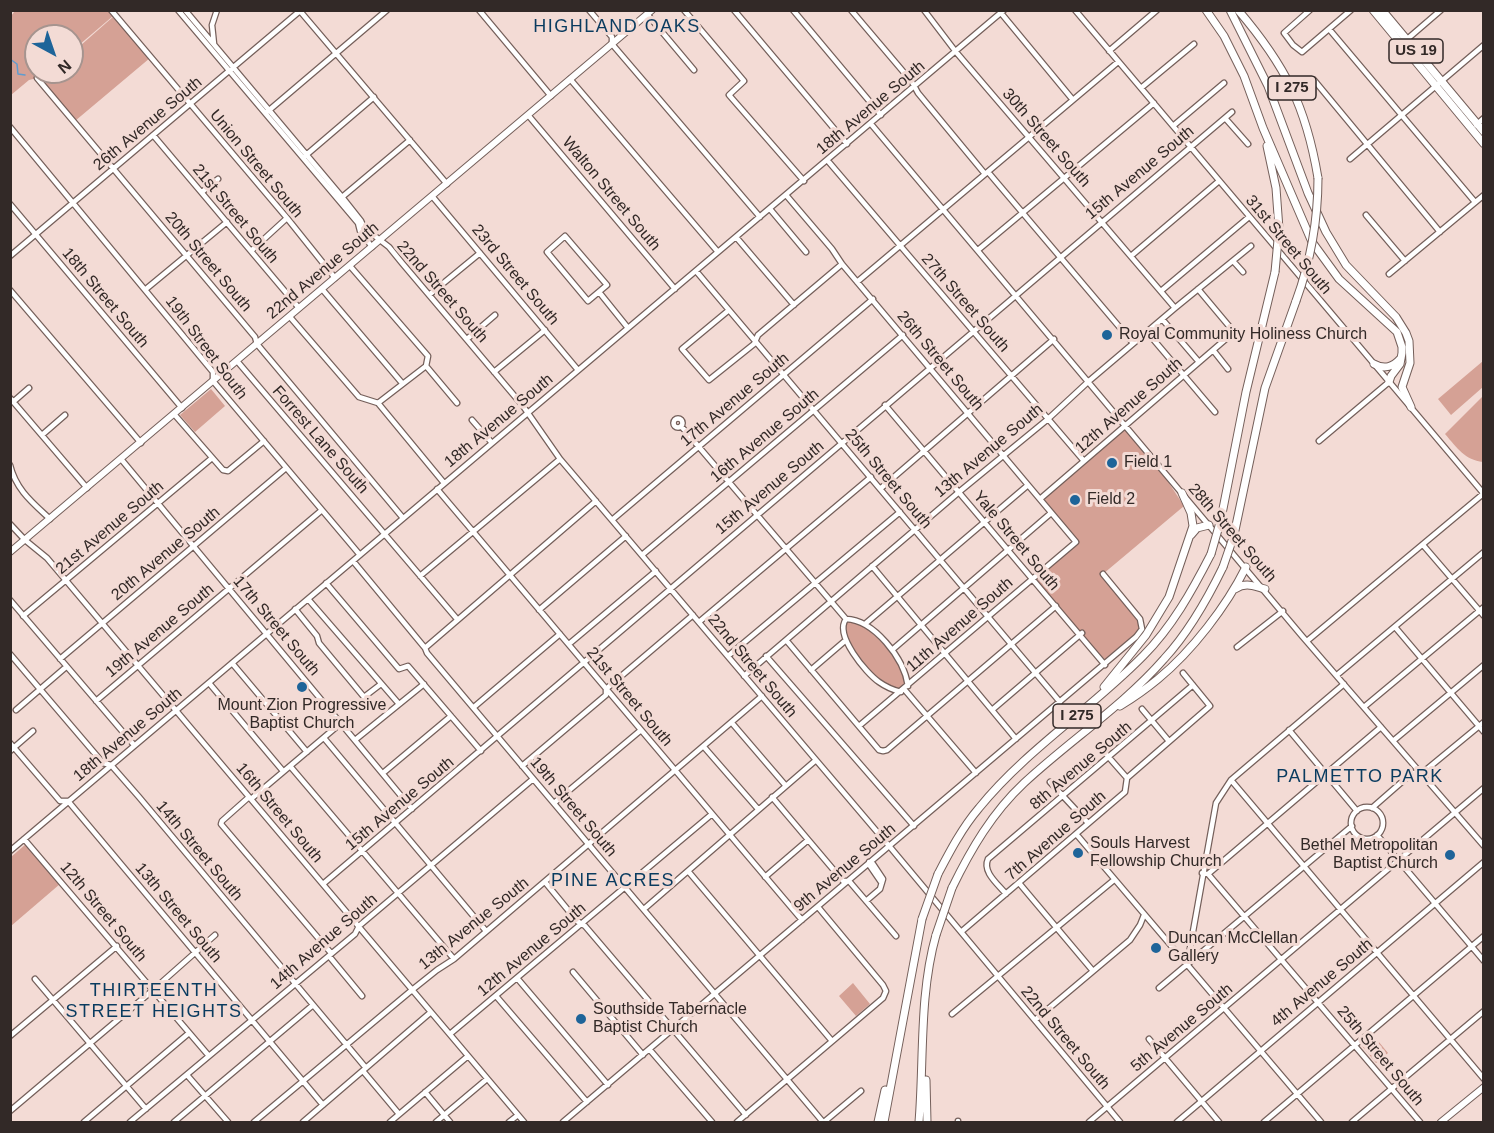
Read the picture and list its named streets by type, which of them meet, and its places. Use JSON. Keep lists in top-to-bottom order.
{
  "streets": {
    "highway": ["US 19", "I 275"],
    "main road": ["22nd Avenue South"],
    "street": [
      "18th Avenue South",
      "26th Avenue South",
      "30th Street South",
      "Union Street South",
      "15th Avenue South",
      "Walton Street South",
      "21st Street South",
      "31st Street South",
      "20th Street South",
      "23rd Street South",
      "22nd Street South",
      "18th Street South",
      "27th Street South",
      "19th Street South",
      "26th Street South",
      "17th Avenue South",
      "12th Avenue South",
      "16th Avenue South",
      "Forrest Lane South",
      "13th Avenue South",
      "25th Street South",
      "21st Avenue South",
      "28th Street South",
      "Yale Street South",
      "20th Avenue South",
      "11th Avenue South",
      "17th Street South",
      "19th Avenue South",
      "8th Avenue South",
      "16th Street South",
      "7th Avenue South",
      "14th Street South",
      "9th Avenue South",
      "12th Street South",
      "13th Street South",
      "14th Avenue South",
      "4th Avenue South",
      "5th Avenue South"
    ]
  },
  "crossings": [
    ["18th Avenue South", "30th Street South"],
    ["18th Avenue South", "Walton Street South"],
    ["18th Avenue South", "21st Street South"],
    ["18th Avenue South", "20th Street South"],
    ["18th Avenue South", "23rd Street South"],
    ["18th Avenue South", "22nd Street South"],
    ["18th Avenue South", "27th Street South"],
    ["18th Avenue South", "19th Street South"],
    ["18th Avenue South", "26th Street South"],
    ["18th Avenue South", "Forrest Lane South"],
    ["18th Avenue South", "25th Street South"],
    ["18th Avenue South", "28th Street South"],
    ["18th Avenue South", "17th Street South"],
    ["18th Avenue South", "16th Street South"],
    ["18th Avenue South", "14th Street South"],
    ["18th Avenue South", "12th Street South"],
    ["18th Avenue South", "13th Street South"],
    ["26th Avenue South", "Union Street South"],
    ["26th Avenue South", "21st Street South"],
    ["26th Avenue South", "20th Street South"],
    ["26th Avenue South", "22nd Street South"],
    ["26th Avenue South", "18th Street South"],
    ["26th Avenue South", "19th Street South"],
    ["30th Street South", "15th Avenue South"],
    ["30th Street South", "13th Avenue South"],
    ["Union Street South", "22nd Avenue South"],
    ["15th Avenue South", "21st Street South"],
    ["15th Avenue South", "31st Street South"],
    ["15th Avenue South", "22nd Street South"],
    ["15th Avenue South", "27th Street South"],
    ["15th Avenue South", "19th Street South"],
    ["15th Avenue South", "26th Street South"],
    ["15th Avenue South", "25th Street South"],
    ["15th Avenue South", "28th Street South"],
    ["15th Avenue South", "Yale Street South"],
    ["15th Avenue South", "17th Street South"],
    ["15th Avenue South", "16th Street South"],
    ["Walton Street South", "22nd Avenue South"],
    ["21st Street South", "22nd Avenue South"],
    ["21st Street South", "12th Avenue South"],
    ["21st Street South", "13th Avenue South"],
    ["21st Street South", "9th Avenue South"],
    ["20th Street South", "22nd Avenue South"],
    ["22nd Avenue South", "23rd Street South"],
    ["22nd Avenue South", "22nd Street South"],
    ["22nd Avenue South", "18th Street South"],
    ["22nd Avenue South", "19th Street South"],
    ["22nd Avenue South", "Forrest Lane South"],
    ["22nd Avenue South", "17th Street South"],
    ["22nd Avenue South", "16th Street South"],
    ["22nd Street South", "17th Avenue South"],
    ["22nd Street South", "16th Avenue South"],
    ["22nd Street South", "13th Avenue South"],
    ["22nd Street South", "7th Avenue South"],
    ["22nd Street South", "9th Avenue South"],
    ["22nd Street South", "5th Avenue South"],
    ["27th Street South", "12th Avenue South"],
    ["27th Street South", "13th Avenue South"],
    ["19th Street South", "12th Avenue South"],
    ["19th Street South", "13th Avenue South"],
    ["19th Street South", "20th Avenue South"],
    ["19th Street South", "19th Avenue South"],
    ["19th Street South", "9th Avenue South"],
    ["19th Street South", "14th Avenue South"],
    ["26th Street South", "17th Avenue South"],
    ["26th Street South", "12th Avenue South"],
    ["26th Street South", "16th Avenue South"],
    ["26th Street South", "13th Avenue South"],
    ["26th Street South", "11th Avenue South"],
    ["17th Avenue South", "25th Street South"],
    ["12th Avenue South", "13th Avenue South"],
    ["12th Avenue South", "28th Street South"],
    ["12th Avenue South", "16th Street South"],
    ["16th Avenue South", "25th Street South"],
    ["13th Avenue South", "25th Street South"],
    ["13th Avenue South", "28th Street South"],
    ["13th Avenue South", "Yale Street South"],
    ["13th Avenue South", "16th Street South"],
    ["13th Avenue South", "14th Street South"],
    ["13th Avenue South", "13th Street South"],
    ["25th Street South", "11th Avenue South"],
    ["25th Street South", "9th Avenue South"],
    ["25th Street South", "4th Avenue South"],
    ["25th Street South", "5th Avenue South"],
    ["21st Avenue South", "17th Street South"],
    ["21st Avenue South", "16th Street South"],
    ["28th Street South", "5th Avenue South"],
    ["Yale Street South", "11th Avenue South"],
    ["Yale Street South", "9th Avenue South"],
    ["20th Avenue South", "17th Street South"],
    ["20th Avenue South", "16th Street South"],
    ["17th Street South", "19th Avenue South"],
    ["19th Avenue South", "16th Street South"],
    ["8th Avenue South", "7th Avenue South"],
    ["16th Street South", "14th Avenue South"],
    ["14th Street South", "14th Avenue South"],
    ["12th Street South", "14th Avenue South"],
    ["13th Street South", "14th Avenue South"]
  ],
  "districts": [
    "HIGHLAND OAKS",
    "PALMETTO PARK",
    "PINE ACRES",
    "THIRTEENTH STREET HEIGHTS"
  ],
  "places": [
    "Royal Community Holiness Church",
    "Field 1",
    "Field 2",
    "Mount Zion Progressive Baptist Church",
    "Souls Harvest Fellowship Church",
    "Bethel Metropolitan Baptist Church",
    "Duncan McClellan Gallery",
    "Southside Tabernacle Baptist Church"
  ],
  "north": "bottom right"
}
